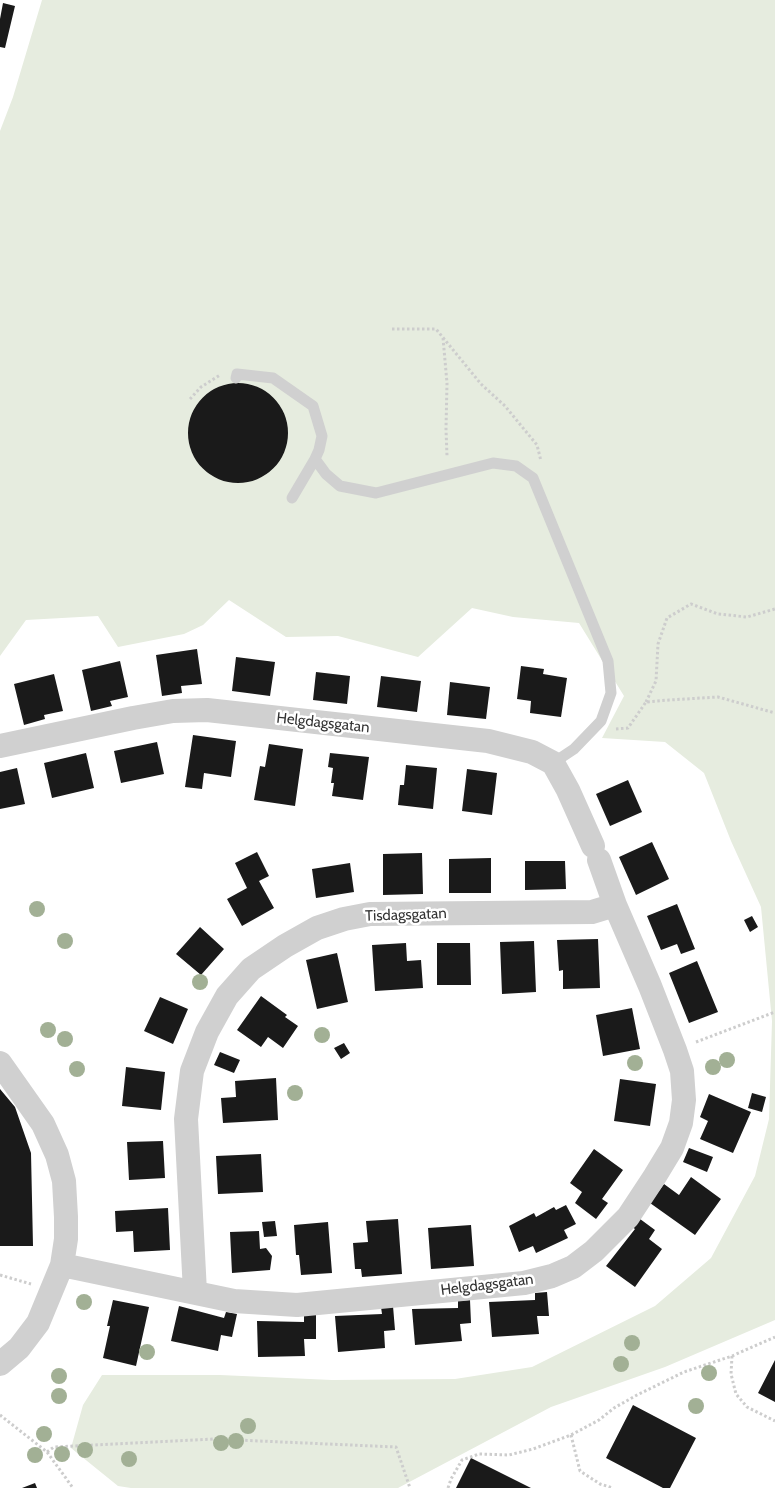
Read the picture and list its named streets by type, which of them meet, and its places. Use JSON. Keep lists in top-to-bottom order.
{
  "streets": {
    "street": ["Helgdagsgatan", "Tisdagsgatan"]
  },
  "crossings": [
    ["Helgdagsgatan", "Tisdagsgatan"]
  ]
}
